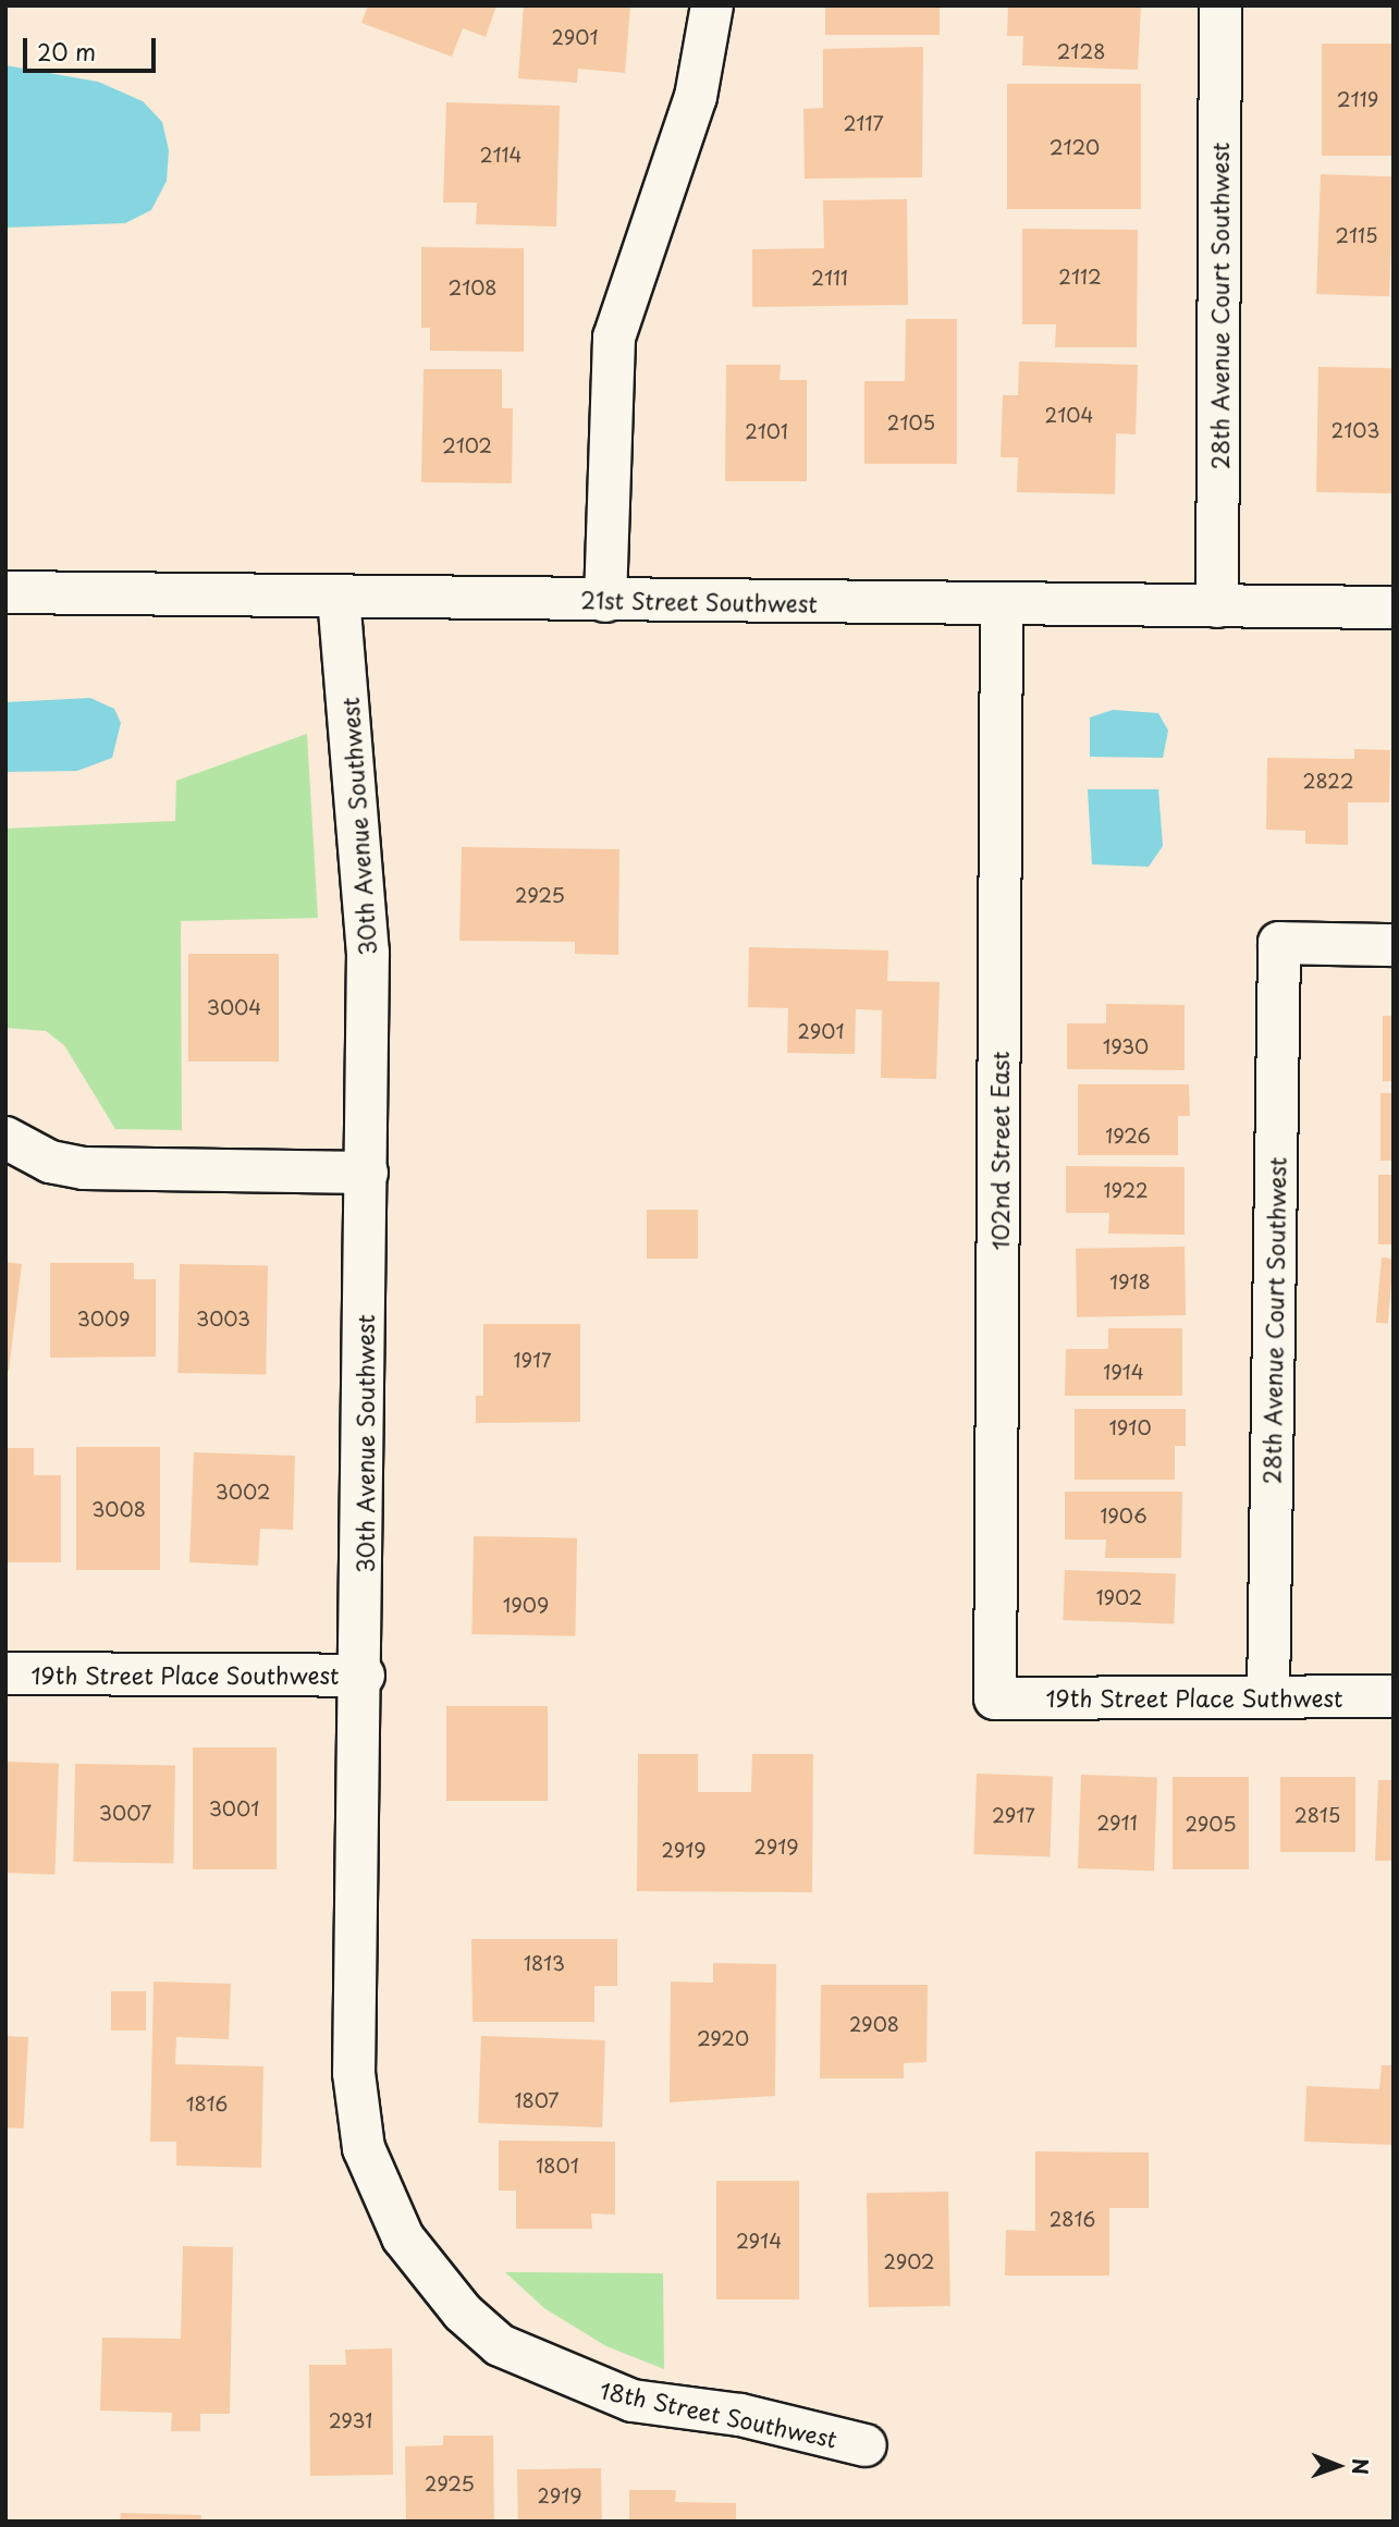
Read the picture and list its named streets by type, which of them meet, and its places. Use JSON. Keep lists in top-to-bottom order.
{
  "streets": {
    "street": [
      "28th Avenue Court Southwest",
      "21st Street Southwest",
      "30th Avenue Southwest",
      "102nd Street East",
      "19th Street Place Southwest",
      "19th Street Place Suthwest",
      "18th Street Southwest"
    ]
  },
  "crossings": [
    ["28th Avenue Court Southwest", "21st Street Southwest"],
    ["28th Avenue Court Southwest", "19th Street Place Suthwest"],
    ["21st Street Southwest", "30th Avenue Southwest"],
    ["21st Street Southwest", "102nd Street East"],
    ["30th Avenue Southwest", "19th Street Place Southwest"],
    ["30th Avenue Southwest", "18th Street Southwest"],
    ["102nd Street East", "19th Street Place Suthwest"]
  ],
  "house_numbers": [
    "2901",
    "2128",
    "2119",
    "2117",
    "2120",
    "2114",
    "2115",
    "2112",
    "2111",
    "2108",
    "2104",
    "2105",
    "2103",
    "2101",
    "2102",
    "2822",
    "2925",
    "3004",
    "2901",
    "1930",
    "1926",
    "1922",
    "1918",
    "3009",
    "3003",
    "1917",
    "1914",
    "1910",
    "3002",
    "3008",
    "1906",
    "1902",
    "1909",
    "3001",
    "3007",
    "2917",
    "2815",
    "2911",
    "2905",
    "2919",
    "2919",
    "1813",
    "2908",
    "2920",
    "1807",
    "1816",
    "1801",
    "2816",
    "2914",
    "2902",
    "2931",
    "2925",
    "2919"
  ],
  "scale_bar": "20 m",
  "north": "right"
}
